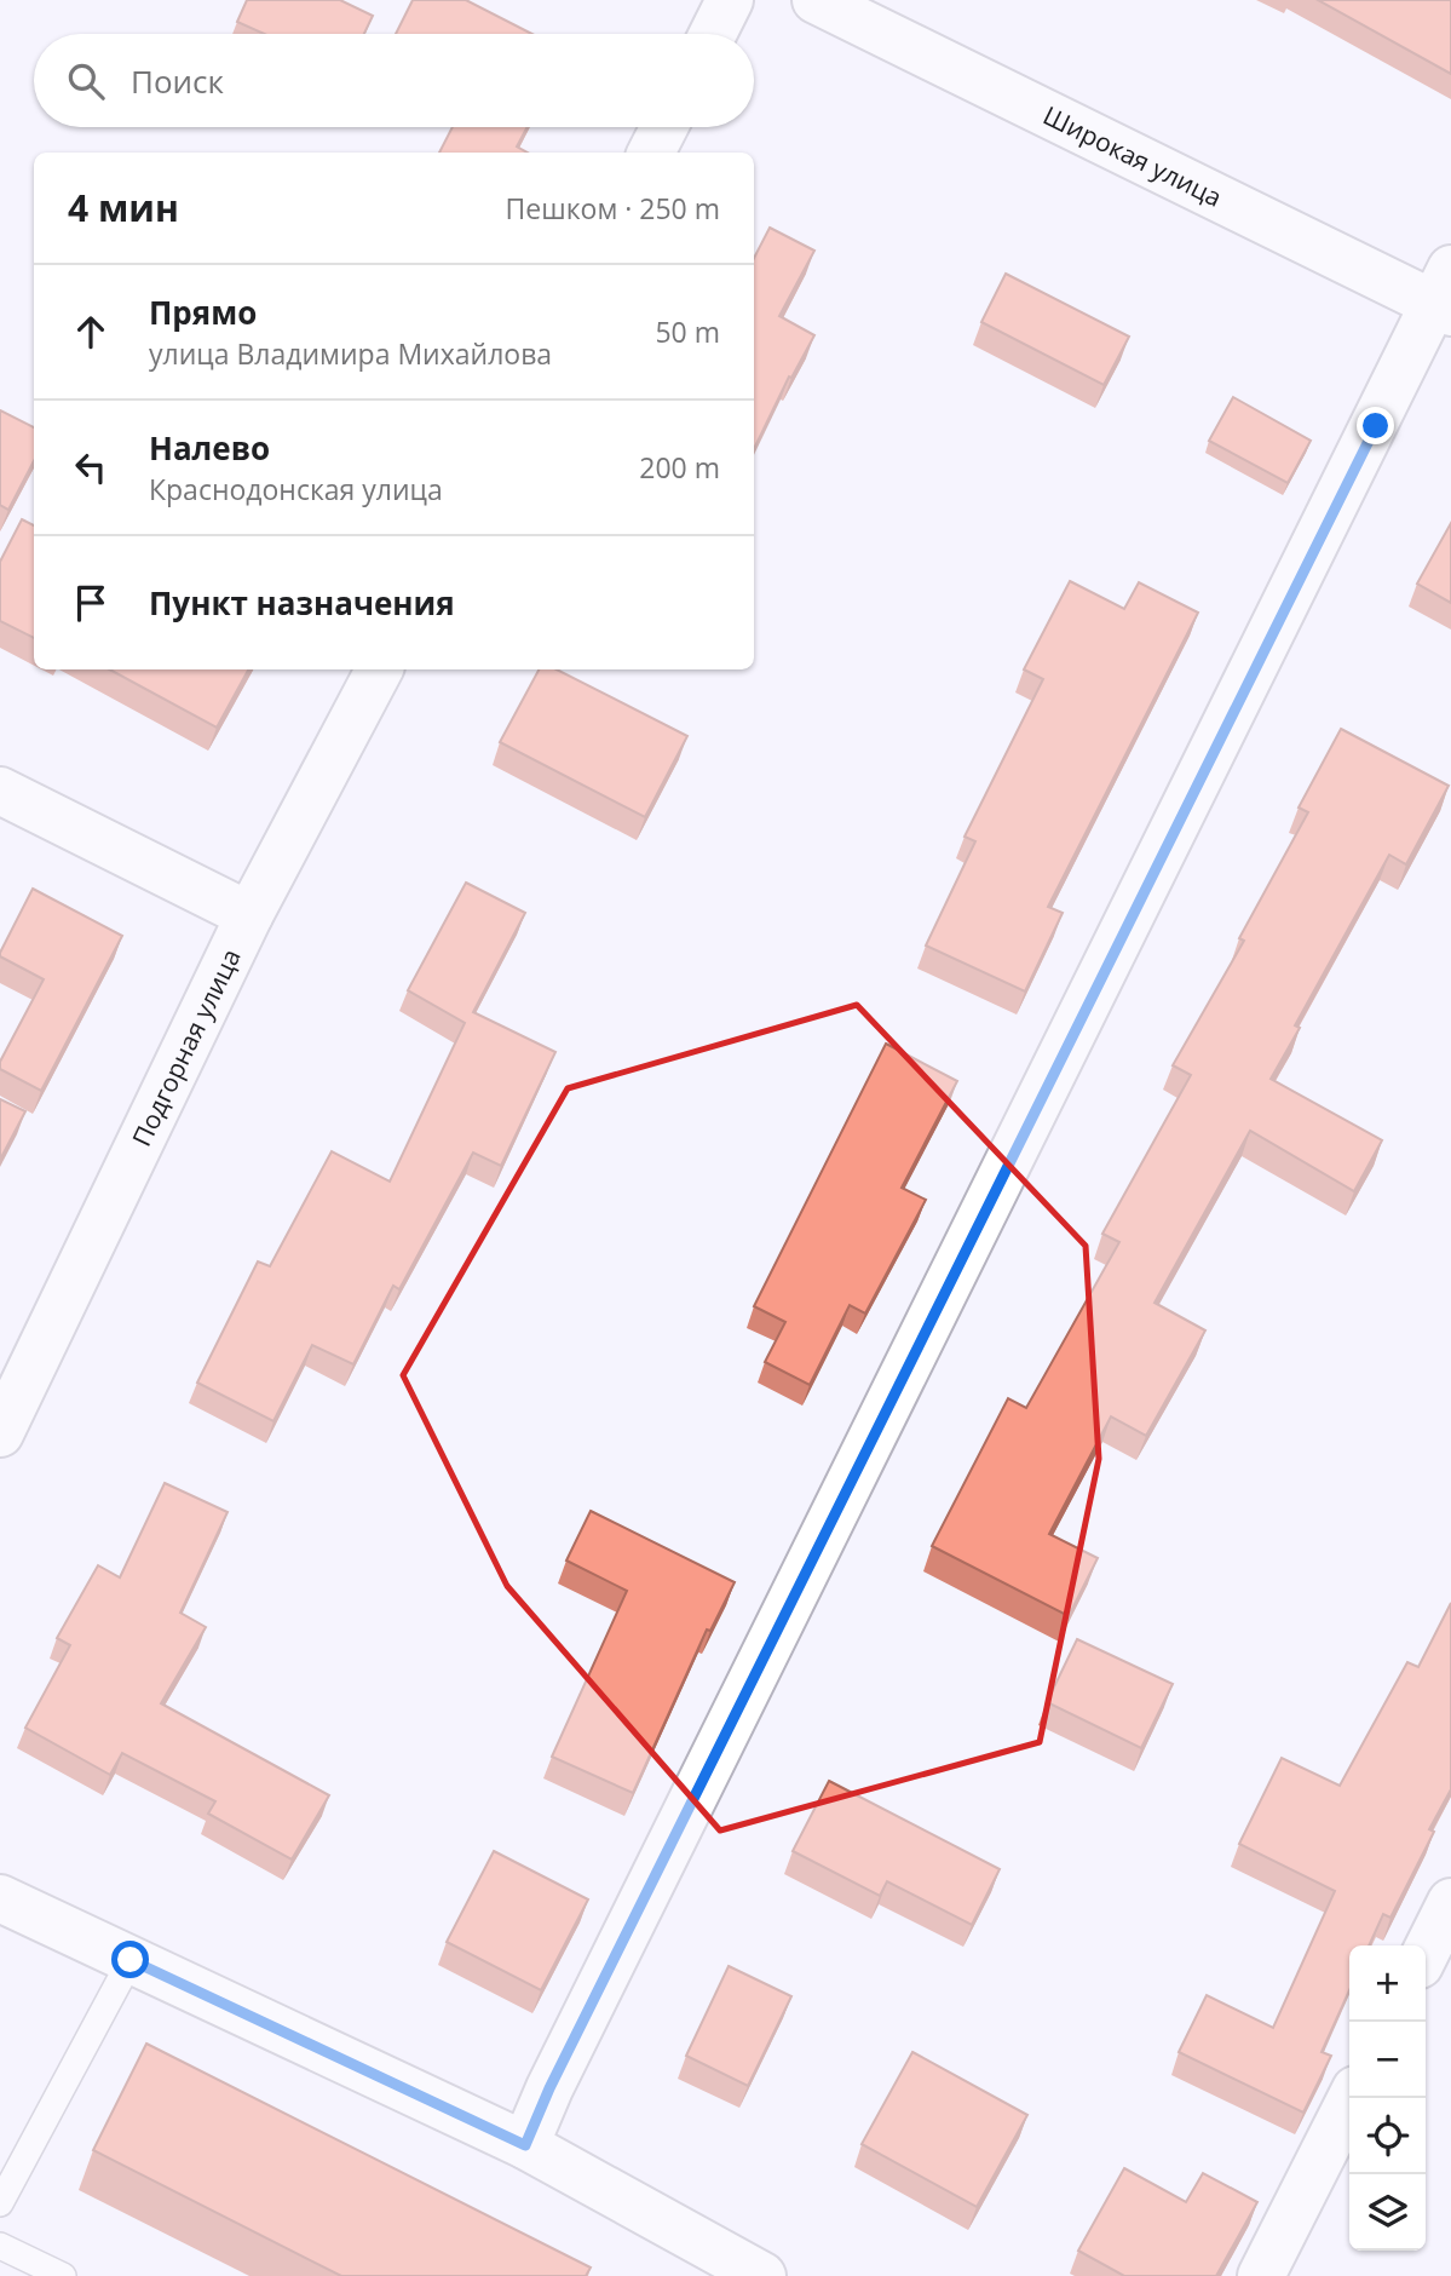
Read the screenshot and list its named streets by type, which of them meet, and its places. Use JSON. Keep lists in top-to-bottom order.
{
  "streets": {
    "street": ["Широкая улица", "Подгорная улица"]
  },
  "page": {
    "search": "Поиск",
    "heading": ["4 мин", "Пешком · 250 m"],
    "list": [
      ["Прямо", "улица Владимира Михайлова", "50 m"],
      ["Налево", "Краснодонская улица", "200 m"],
      "Пункт назначения"
    ],
    "map_buttons": ["+", "−"]
  }
}
